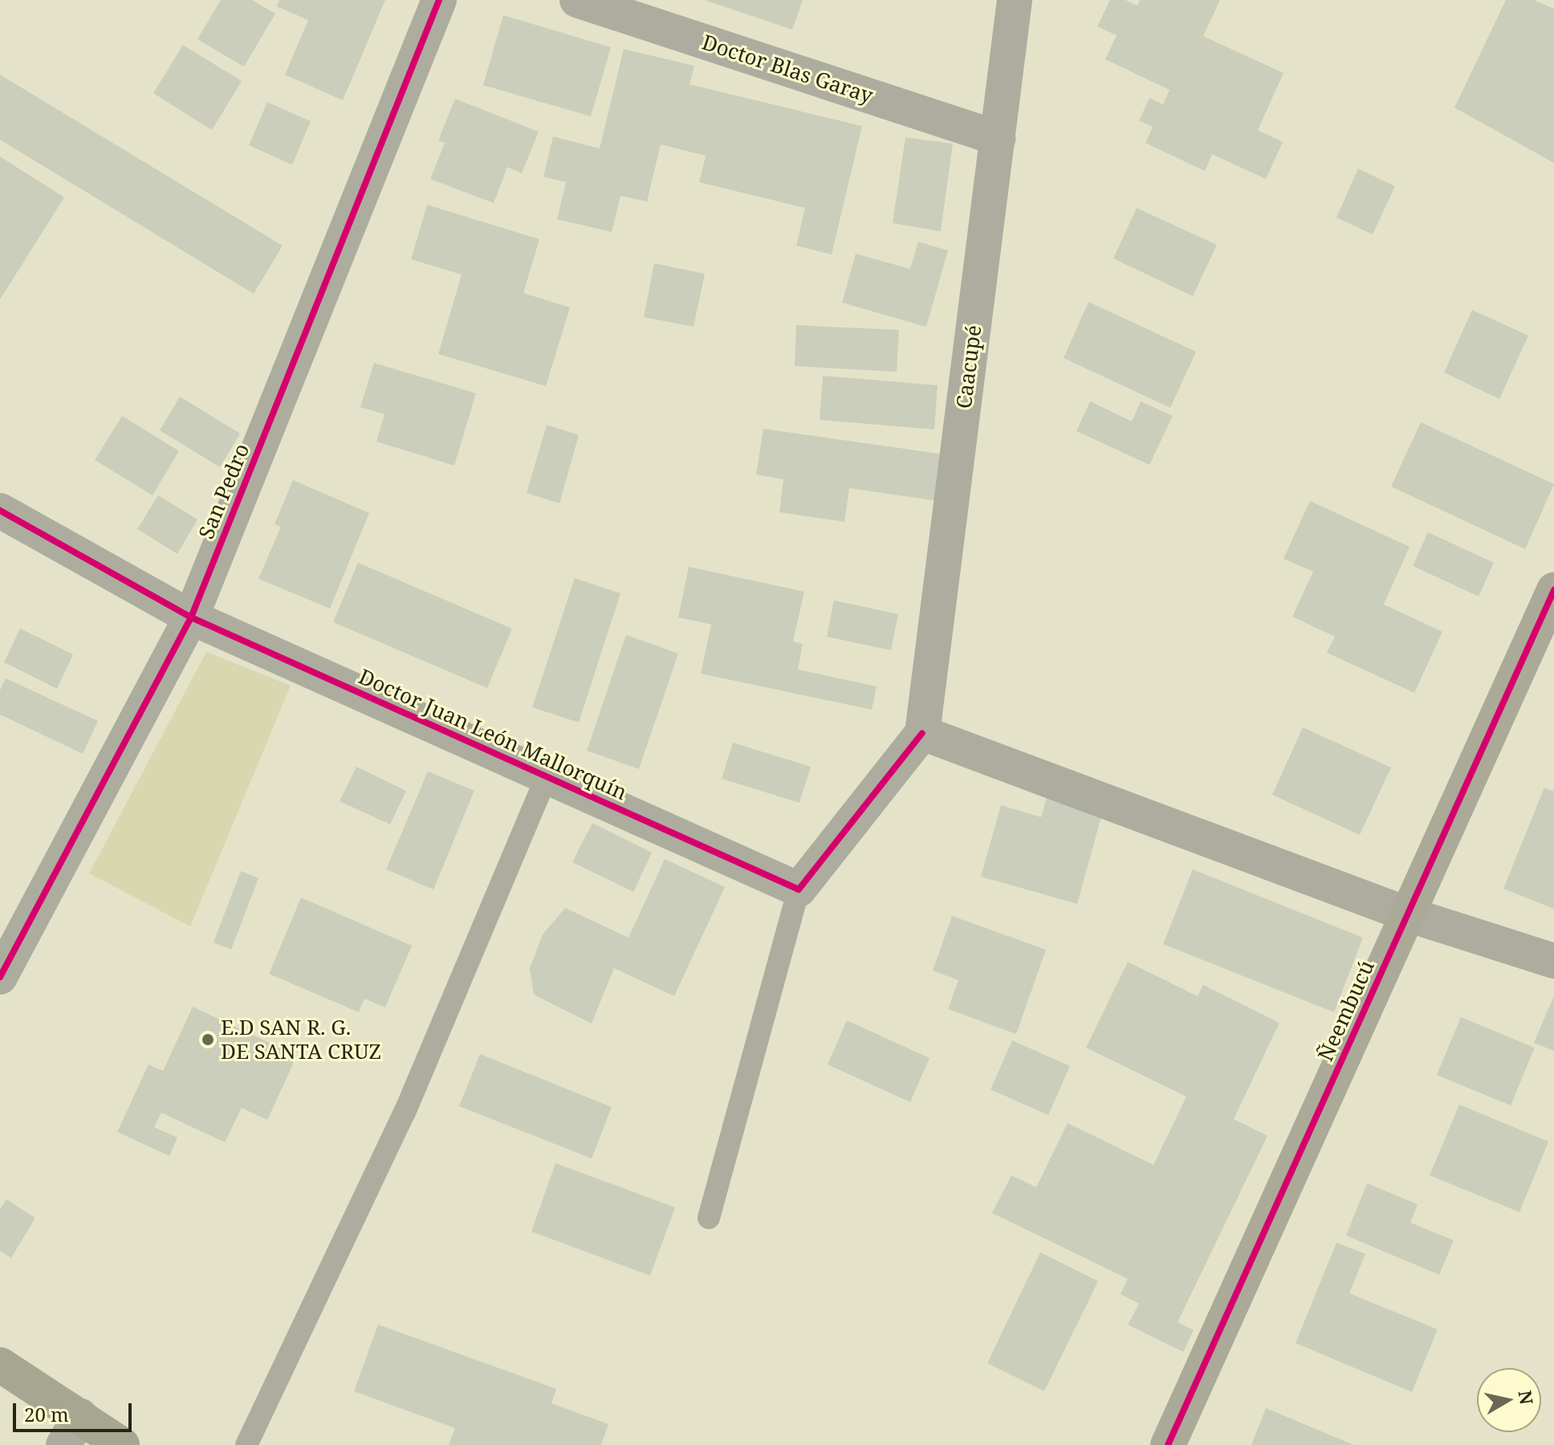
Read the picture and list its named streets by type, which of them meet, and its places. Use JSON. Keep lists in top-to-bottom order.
{
  "streets": {
    "street": [
      "Doctor Blas Garay",
      "Caacupé",
      "San Pedro",
      "Doctor Juan León Mallorquín",
      "Ñeembucú"
    ]
  },
  "crossings": [
    ["Doctor Blas Garay", "Caacupé"],
    ["San Pedro", "Doctor Juan León Mallorquín"]
  ],
  "places": ["E.D SAN R. G. DE SANTA CRUZ"],
  "scale_bar": "20 m",
  "north": "right"
}
